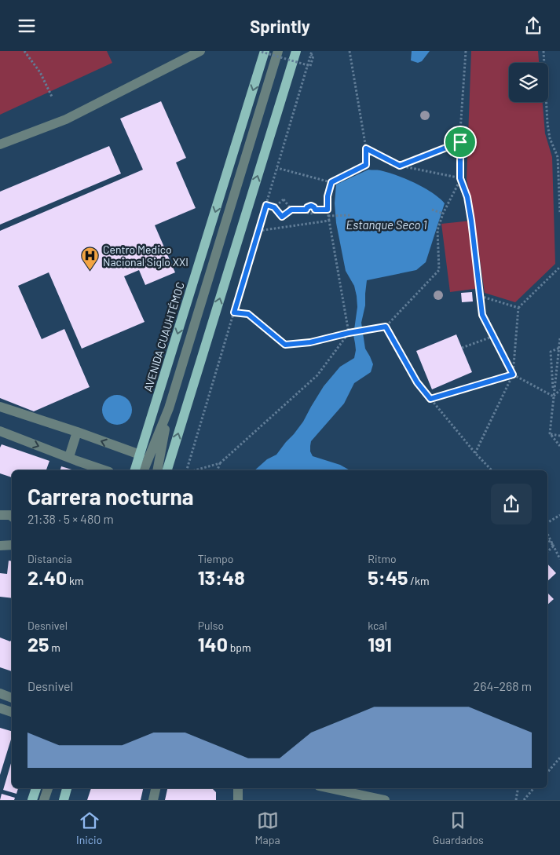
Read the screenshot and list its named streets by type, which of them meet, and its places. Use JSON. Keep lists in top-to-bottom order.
{
  "streets": {
    "main road": ["AVENIDA CUAUHTÉMOC"]
  },
  "water": ["Estanque Seco 1"],
  "places": {
    "hospital": ["Centro Medico Nacional Siglo XXI"]
  },
  "page": {
    "header": "Sprintly",
    "heading": ["Carrera nocturna", "21:38 · 5 × 480 m"],
    "stats": [
      ["Distancia", "2.40 km"],
      ["Tiempo", "13:48"],
      ["Ritmo", "5:45 /km"],
      ["Desnivel", "25 m"],
      ["Pulso", "140 bpm"],
      ["kcal", "191"]
    ],
    "chart": ["Desnivel", "264–268 m"],
    "tabs": ["Inicio", "Mapa", "Guardados"]
  }
}
